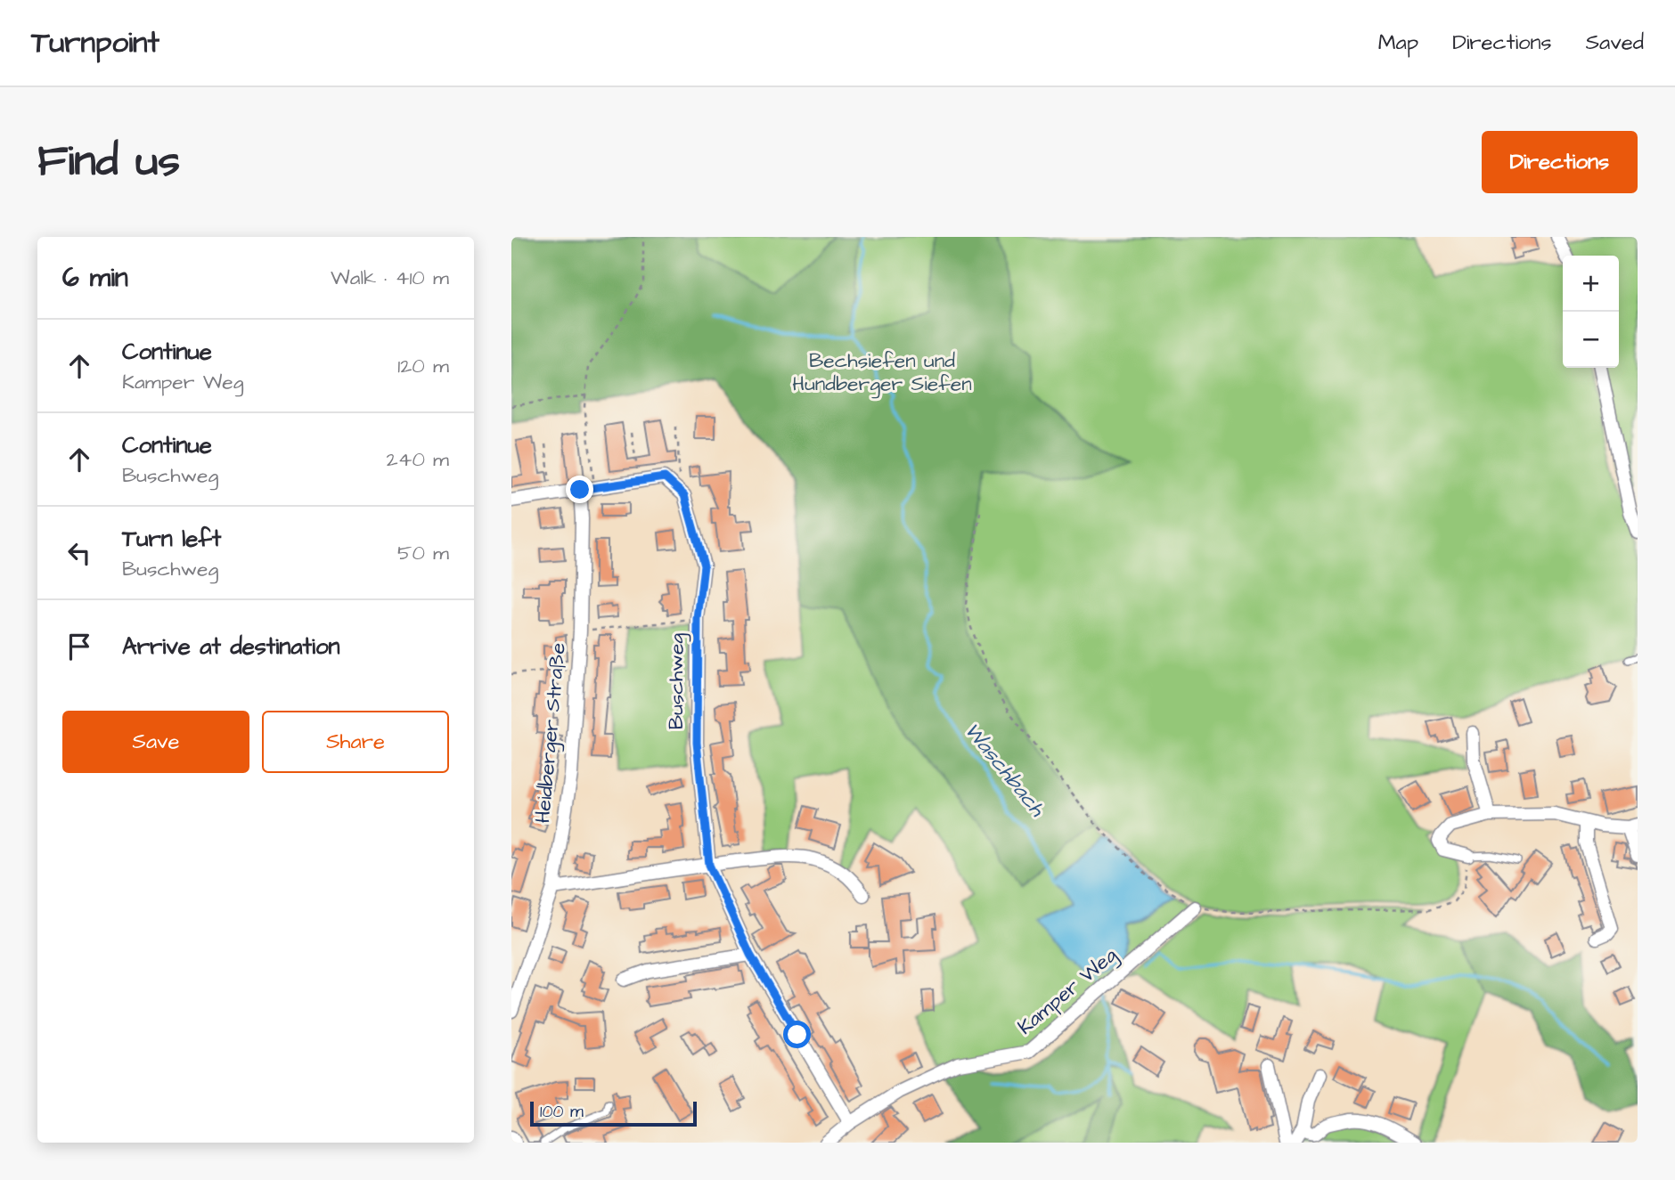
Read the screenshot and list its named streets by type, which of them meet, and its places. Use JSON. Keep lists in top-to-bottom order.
{
  "streets": {
    "street": ["Buschweg", "Heidberger Straße", "Kamper Weg"]
  },
  "water": ["Waschbach"],
  "parks": ["Bechsiefen und Hundberger Siefen"],
  "scale_bar": "100 m",
  "page": {
    "header": "Turnpoint",
    "nav": ["Map", "Directions", "Saved"],
    "buttons": [
      "Directions",
      ["Save", "Share"]
    ],
    "title": "Find us",
    "heading": ["6 min", "Walk · 410 m"],
    "map_buttons": ["+", "−"],
    "list": [
      ["Continue", "Kamper Weg", "120 m"],
      ["Continue", "Buschweg", "240 m"],
      ["Turn left", "Buschweg", "50 m"],
      "Arrive at destination"
    ],
    "scale": "100 m"
  }
}
